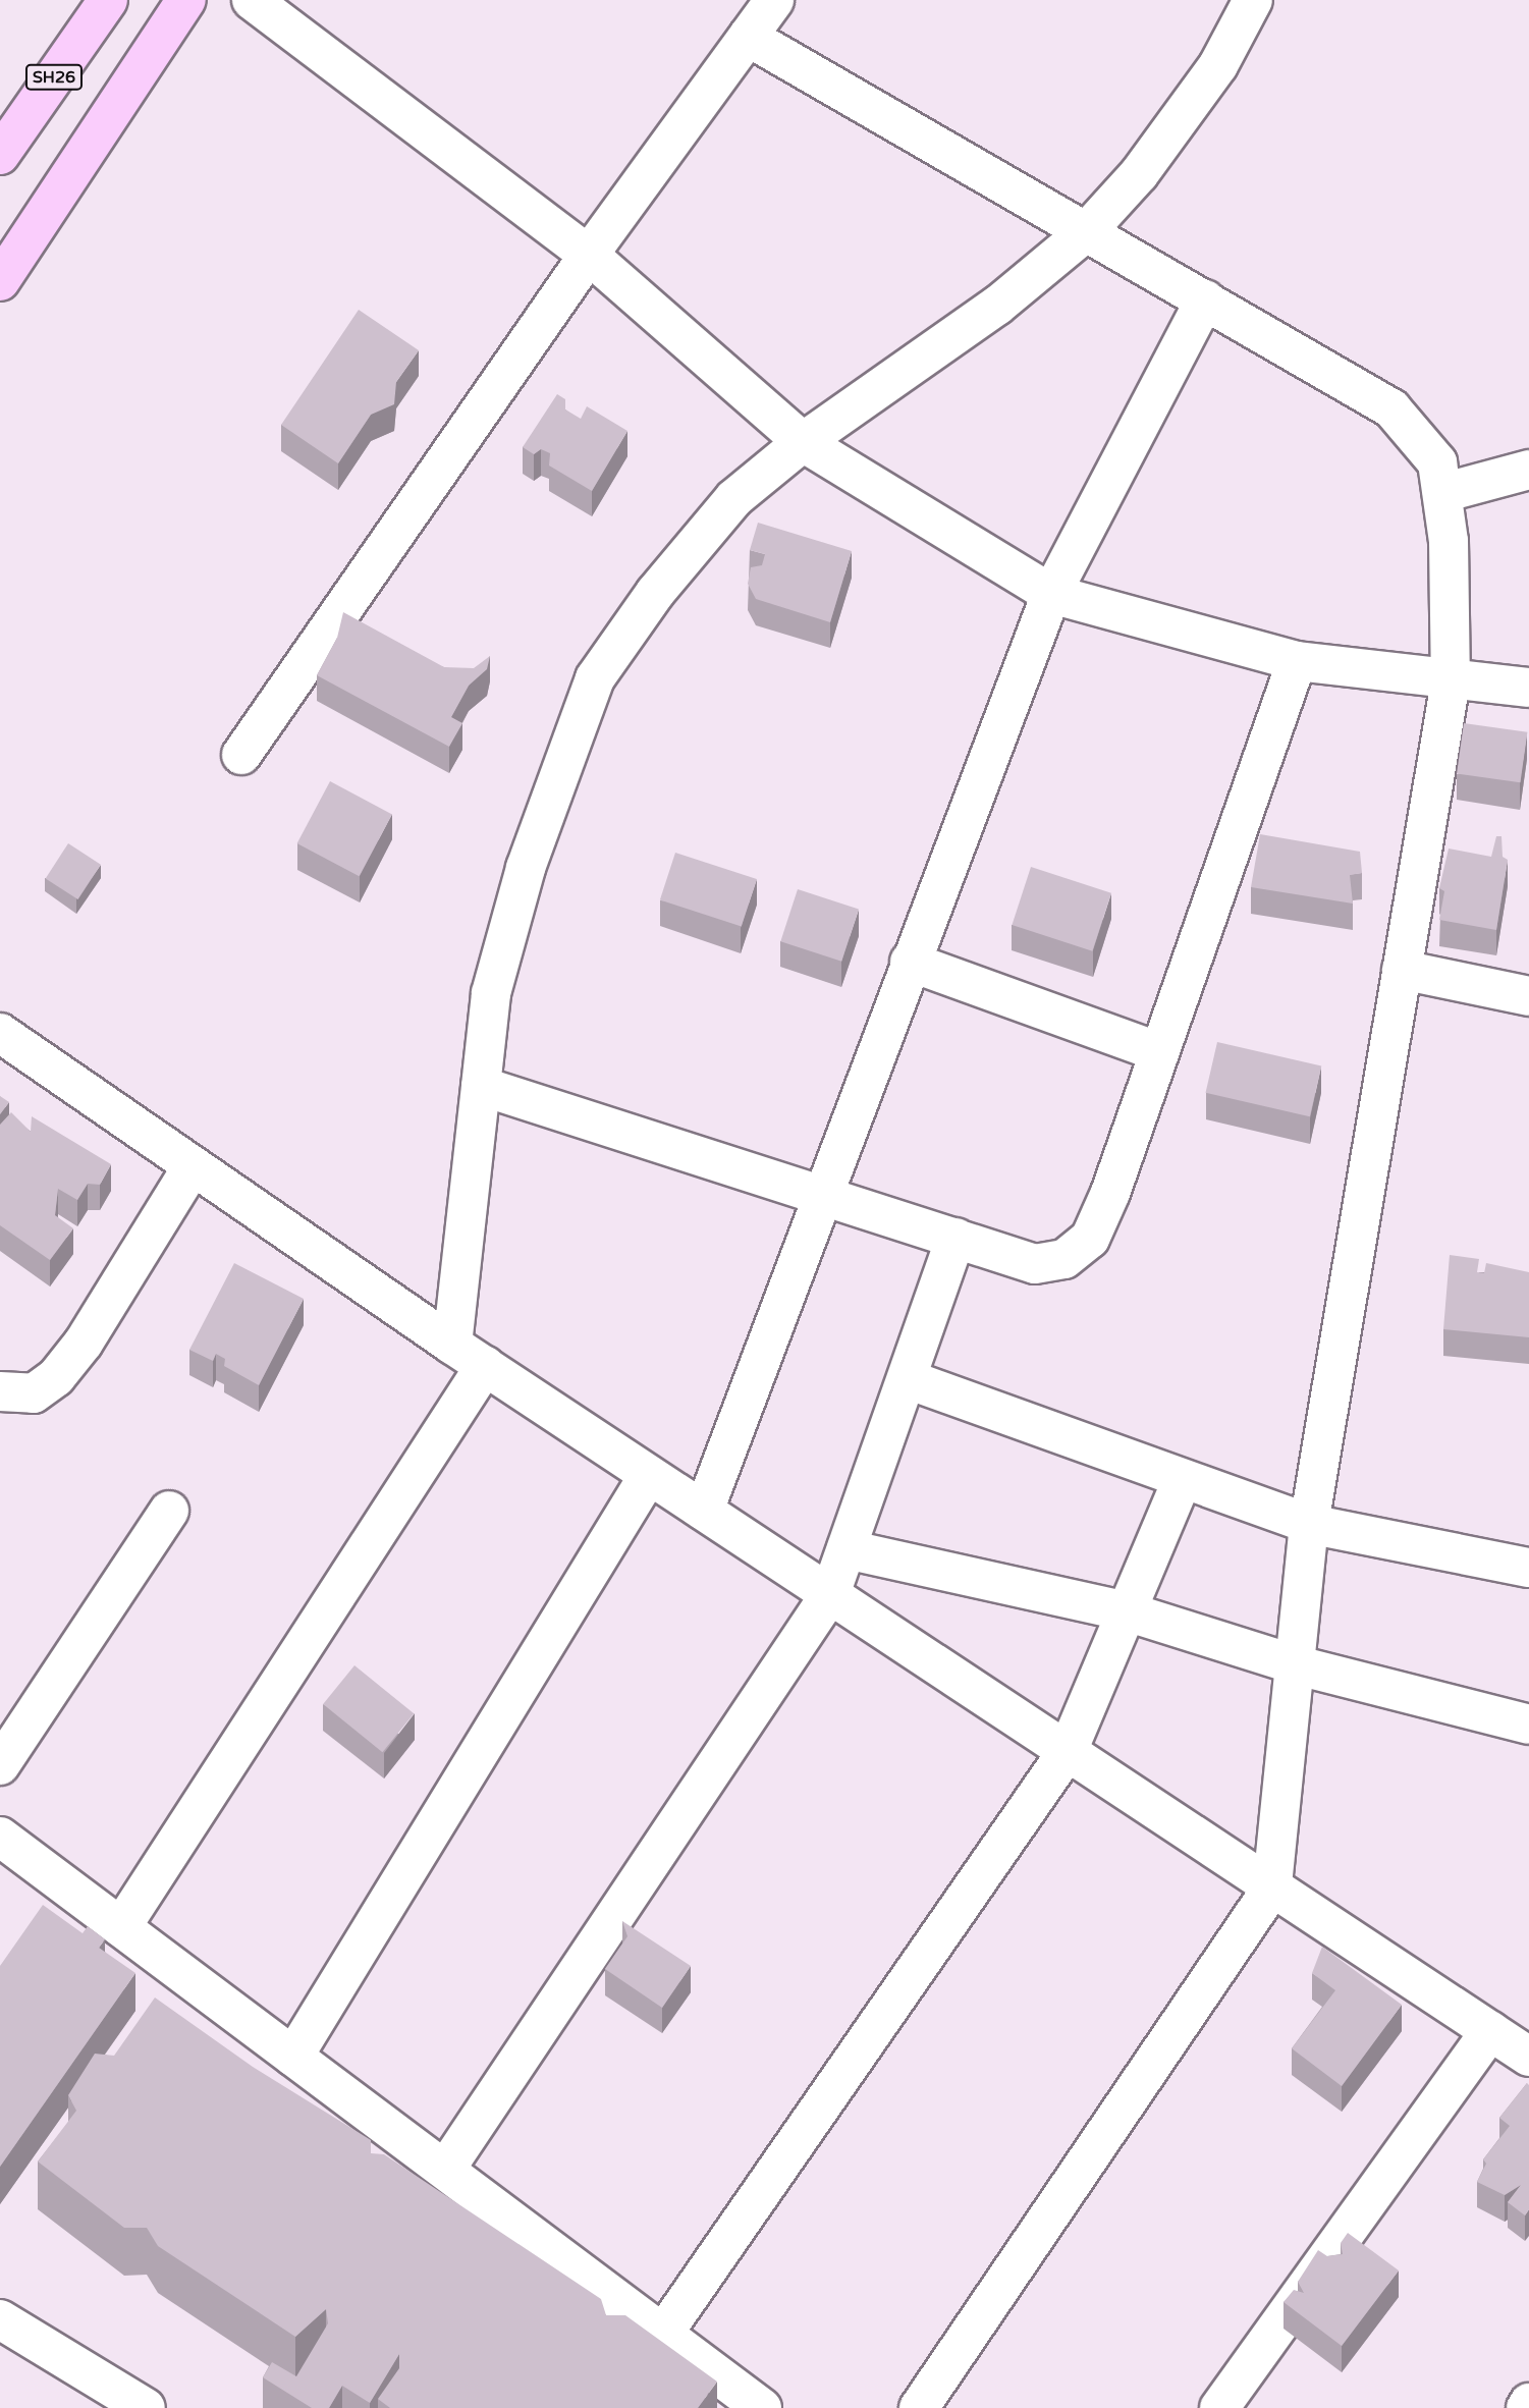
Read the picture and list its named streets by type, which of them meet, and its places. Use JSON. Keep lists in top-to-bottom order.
{
  "streets": {
    "main road": ["SH26"]
  }
}
